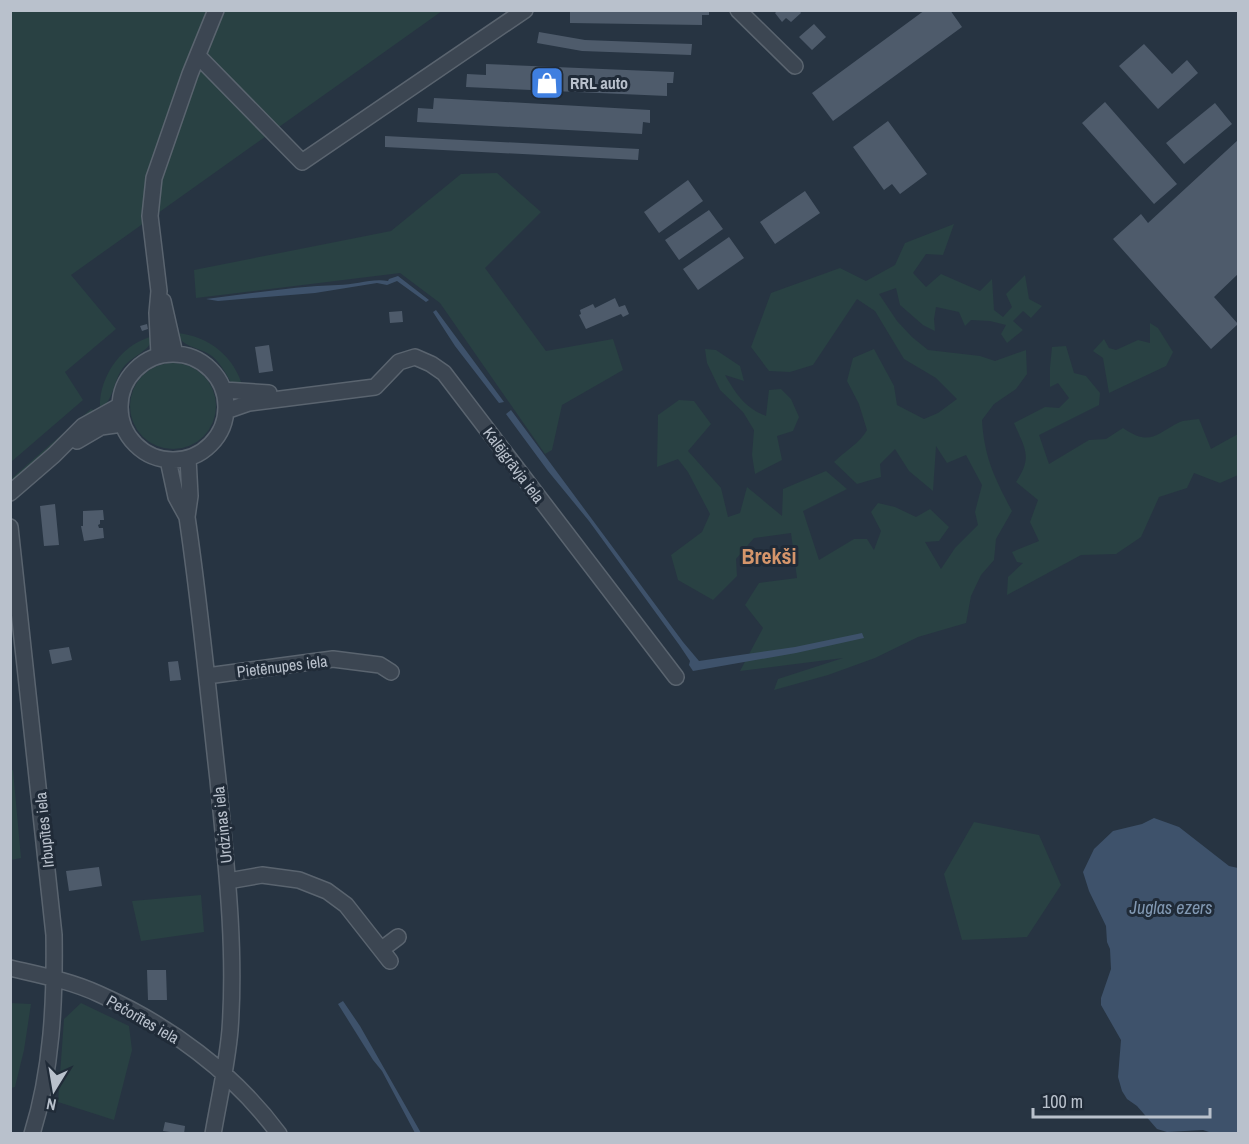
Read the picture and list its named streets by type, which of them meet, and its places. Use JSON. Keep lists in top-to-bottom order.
{
  "streets": {
    "street": [
      "Kalējgrāvja iela",
      "Pietēnupes iela",
      "Urdziņas iela",
      "Irbupītes iela",
      "Pečorītes iela"
    ]
  },
  "crossings": [
    ["Kalējgrāvja iela", "Urdziņas iela"],
    ["Pietēnupes iela", "Urdziņas iela"],
    ["Urdziņas iela", "Pečorītes iela"],
    ["Irbupītes iela", "Pečorītes iela"]
  ],
  "districts": ["Brekši"],
  "water": ["Juglas ezers"],
  "places": {
    "shop": ["RRL auto"]
  },
  "scale_bar": "100 m",
  "north": "bottom"
}
